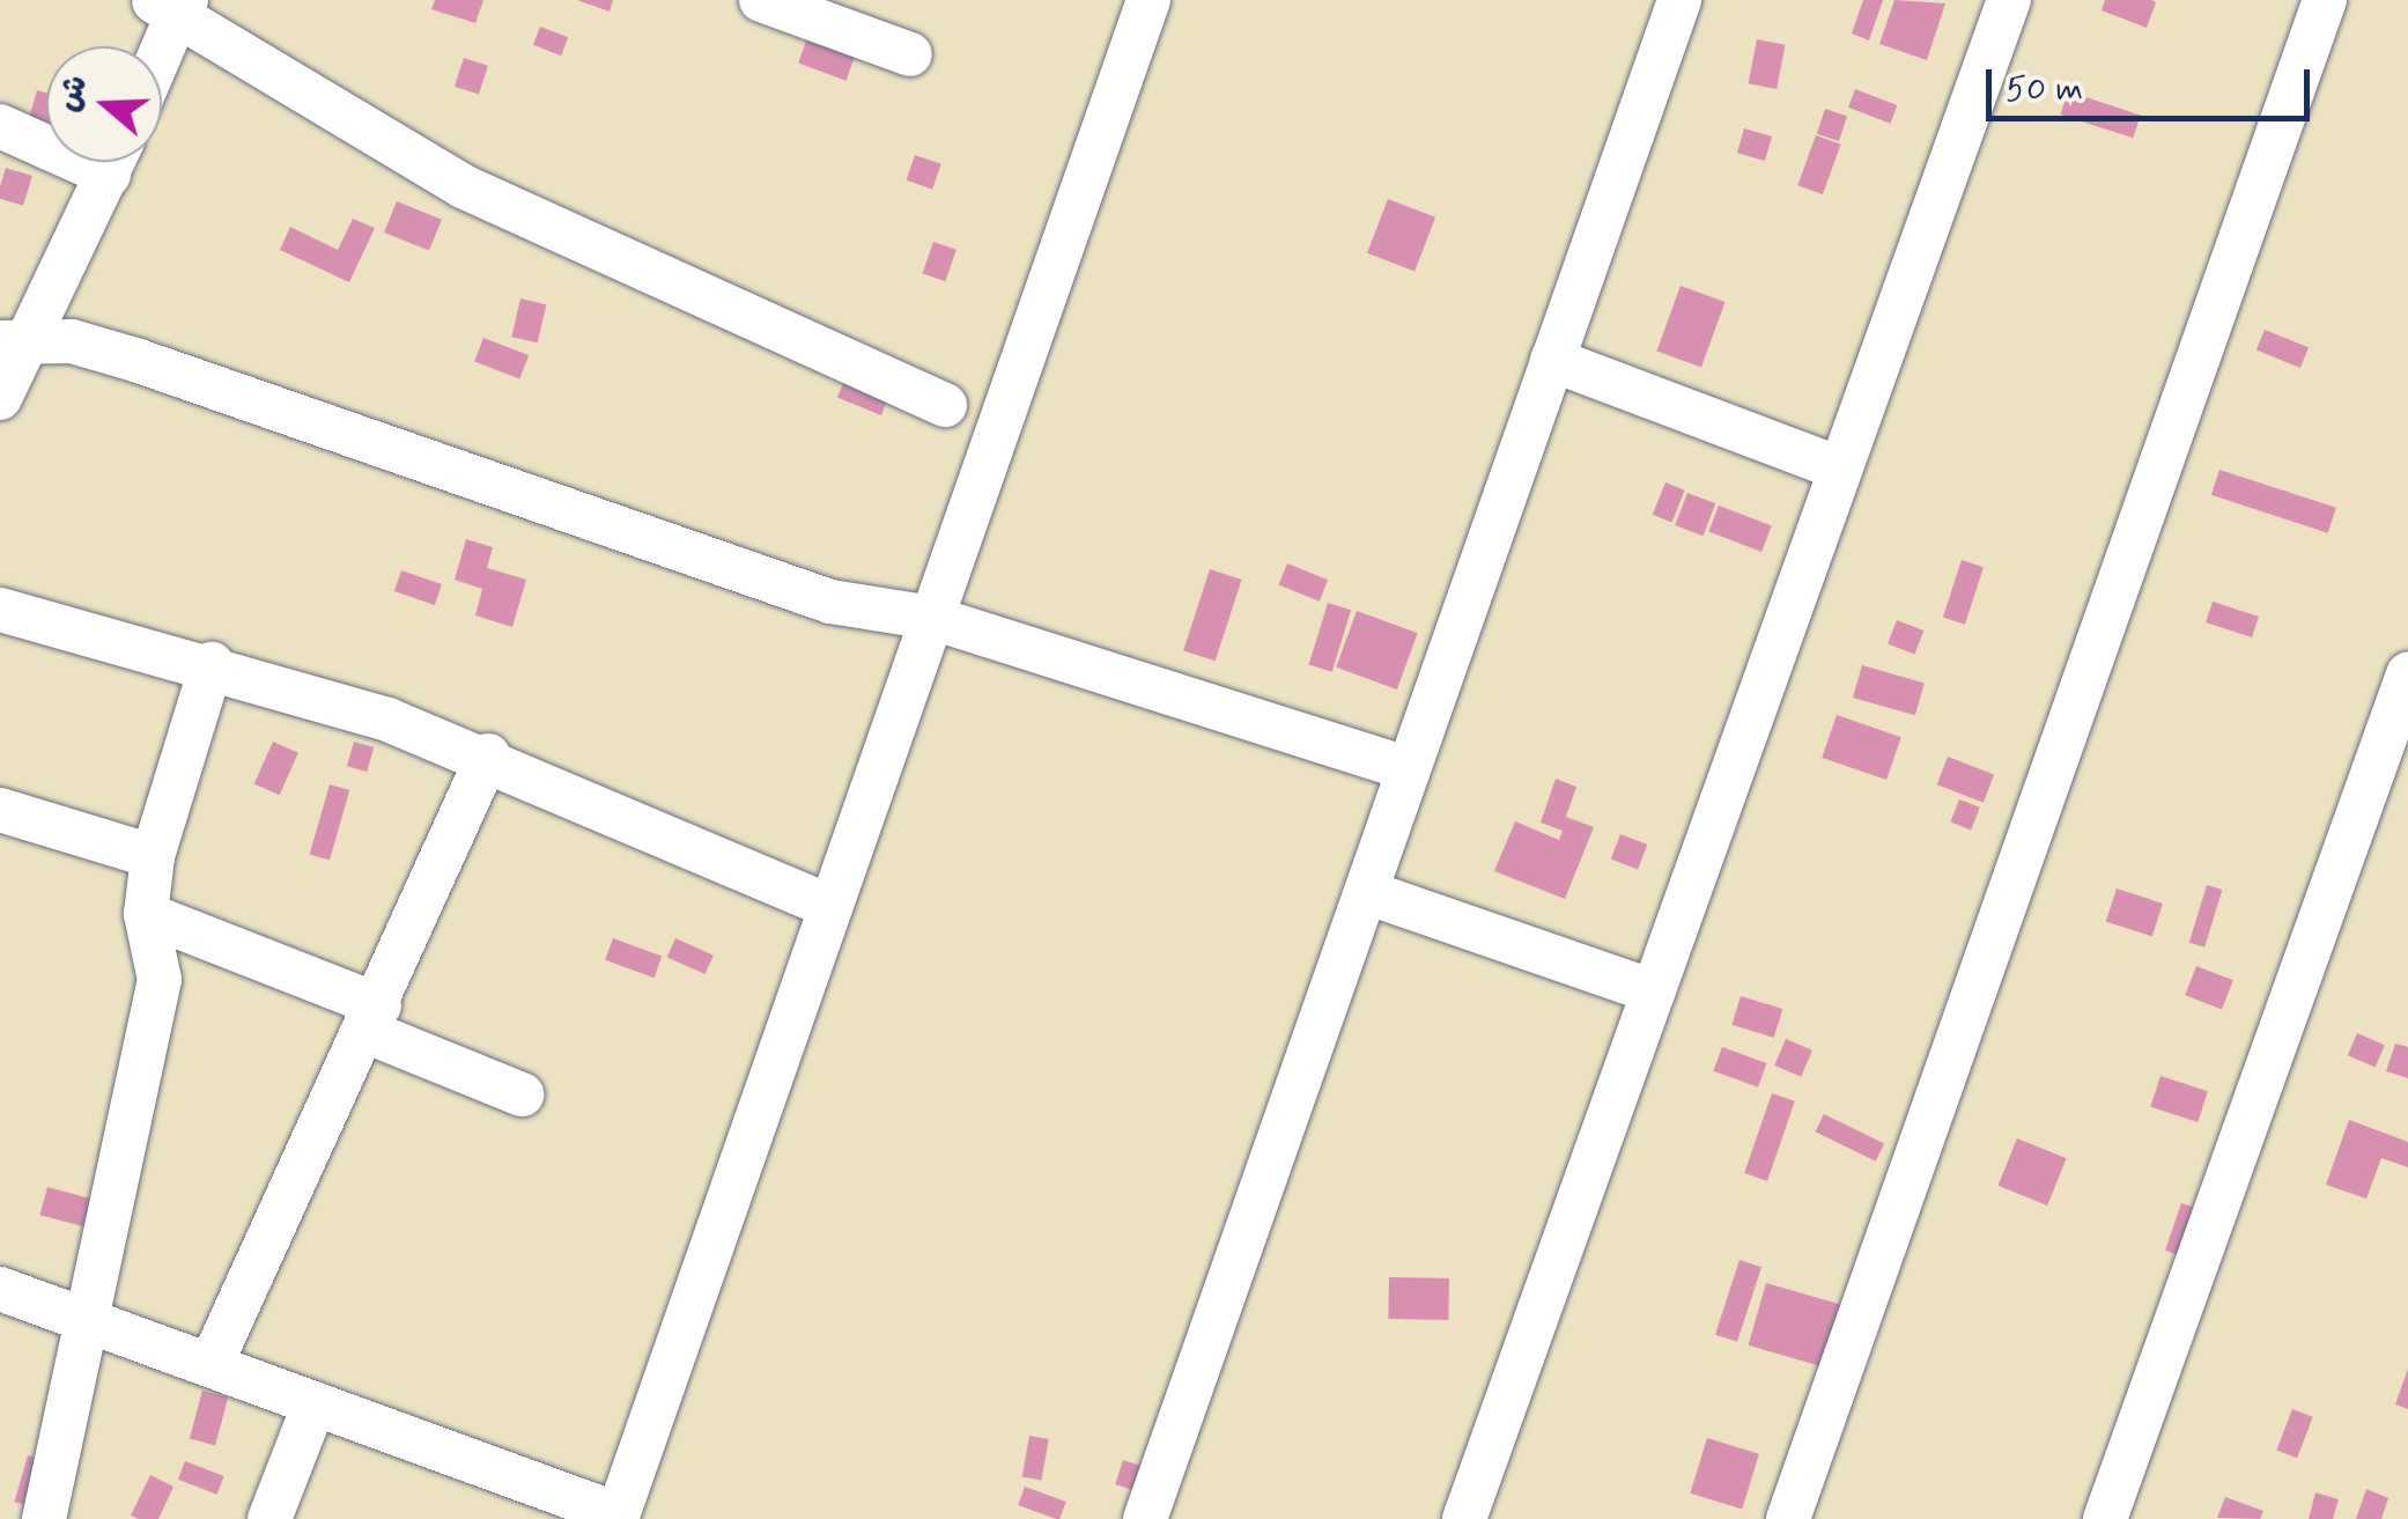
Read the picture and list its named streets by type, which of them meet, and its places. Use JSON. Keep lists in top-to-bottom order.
{
  "scale_bar": "50 m",
  "north": "left"
}
